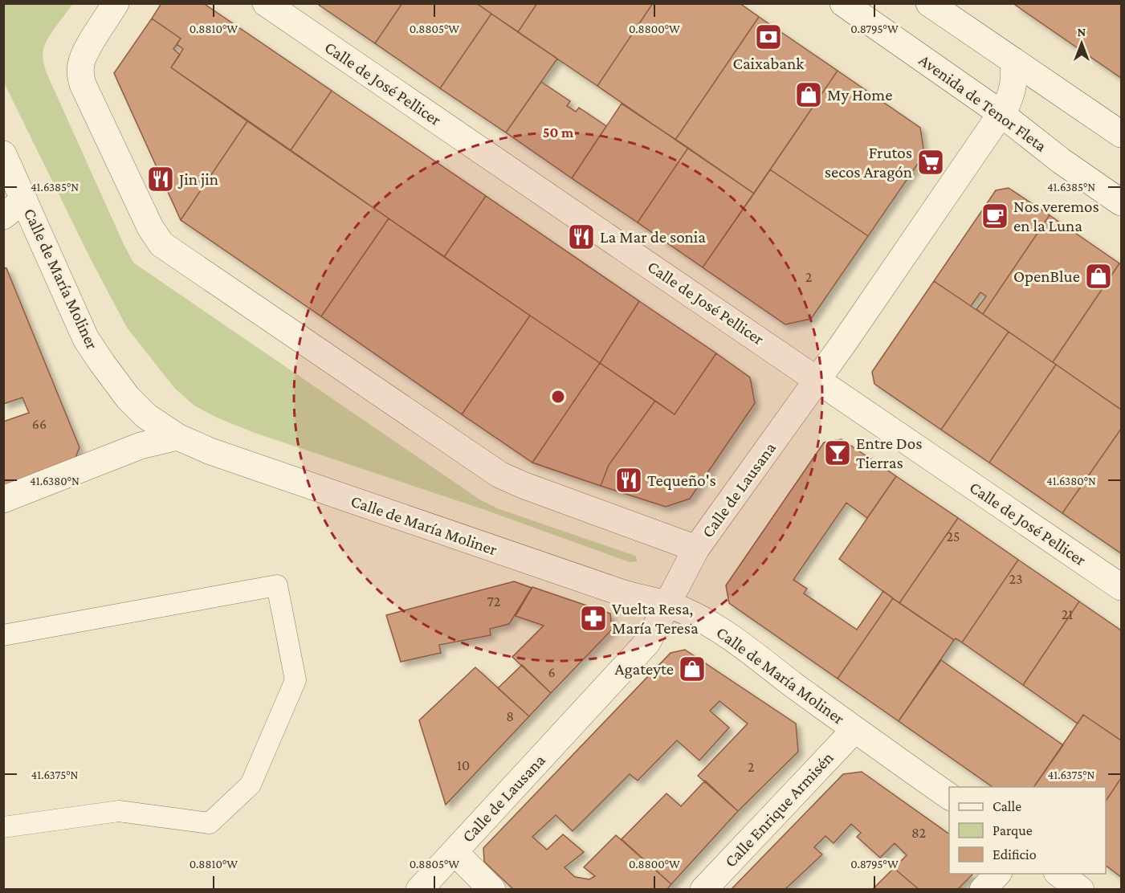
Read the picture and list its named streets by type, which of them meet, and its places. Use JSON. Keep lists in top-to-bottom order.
{
  "streets": {
    "street": [
      "Calle de José Pellicer",
      "Avenida de Tenor Fleta",
      "Calle de María Moliner",
      "Calle de Lausana",
      "Calle Enrique Armisén"
    ]
  },
  "crossings": [
    ["Calle de José Pellicer", "Calle de Lausana"],
    ["Avenida de Tenor Fleta", "Calle de Lausana"],
    ["Calle de María Moliner", "Calle de Lausana"],
    ["Calle de María Moliner", "Calle Enrique Armisén"]
  ],
  "places": {
    "bank": ["Caixabank"],
    "shop": ["My Home", "OpenBlue", "Agateyte"],
    "supermarket": ["Frutos secos Aragón"],
    "restaurant": ["Jin jin", "La Mar de sonia", "Tequeño's"],
    "cafe": ["Nos veremos en la Luna"],
    "bar": ["Entre Dos Tierras"],
    "pharmacy": ["Vuelta Resa, María Teresa"]
  },
  "house_numbers": [
    "2",
    "66",
    "25",
    "23",
    "72",
    "21",
    "6",
    "8",
    "10",
    "2",
    "82"
  ],
  "legend": ["Calle", "Parque", "Edificio"],
  "north": "top",
  "coordinates": [
    "0.8810°W",
    "0.8805°W",
    "0.8800°W",
    "0.8795°W",
    "41.6385°N",
    "41.6380°N",
    "41.6375°N"
  ],
  "rings": ["50 m"]
}
